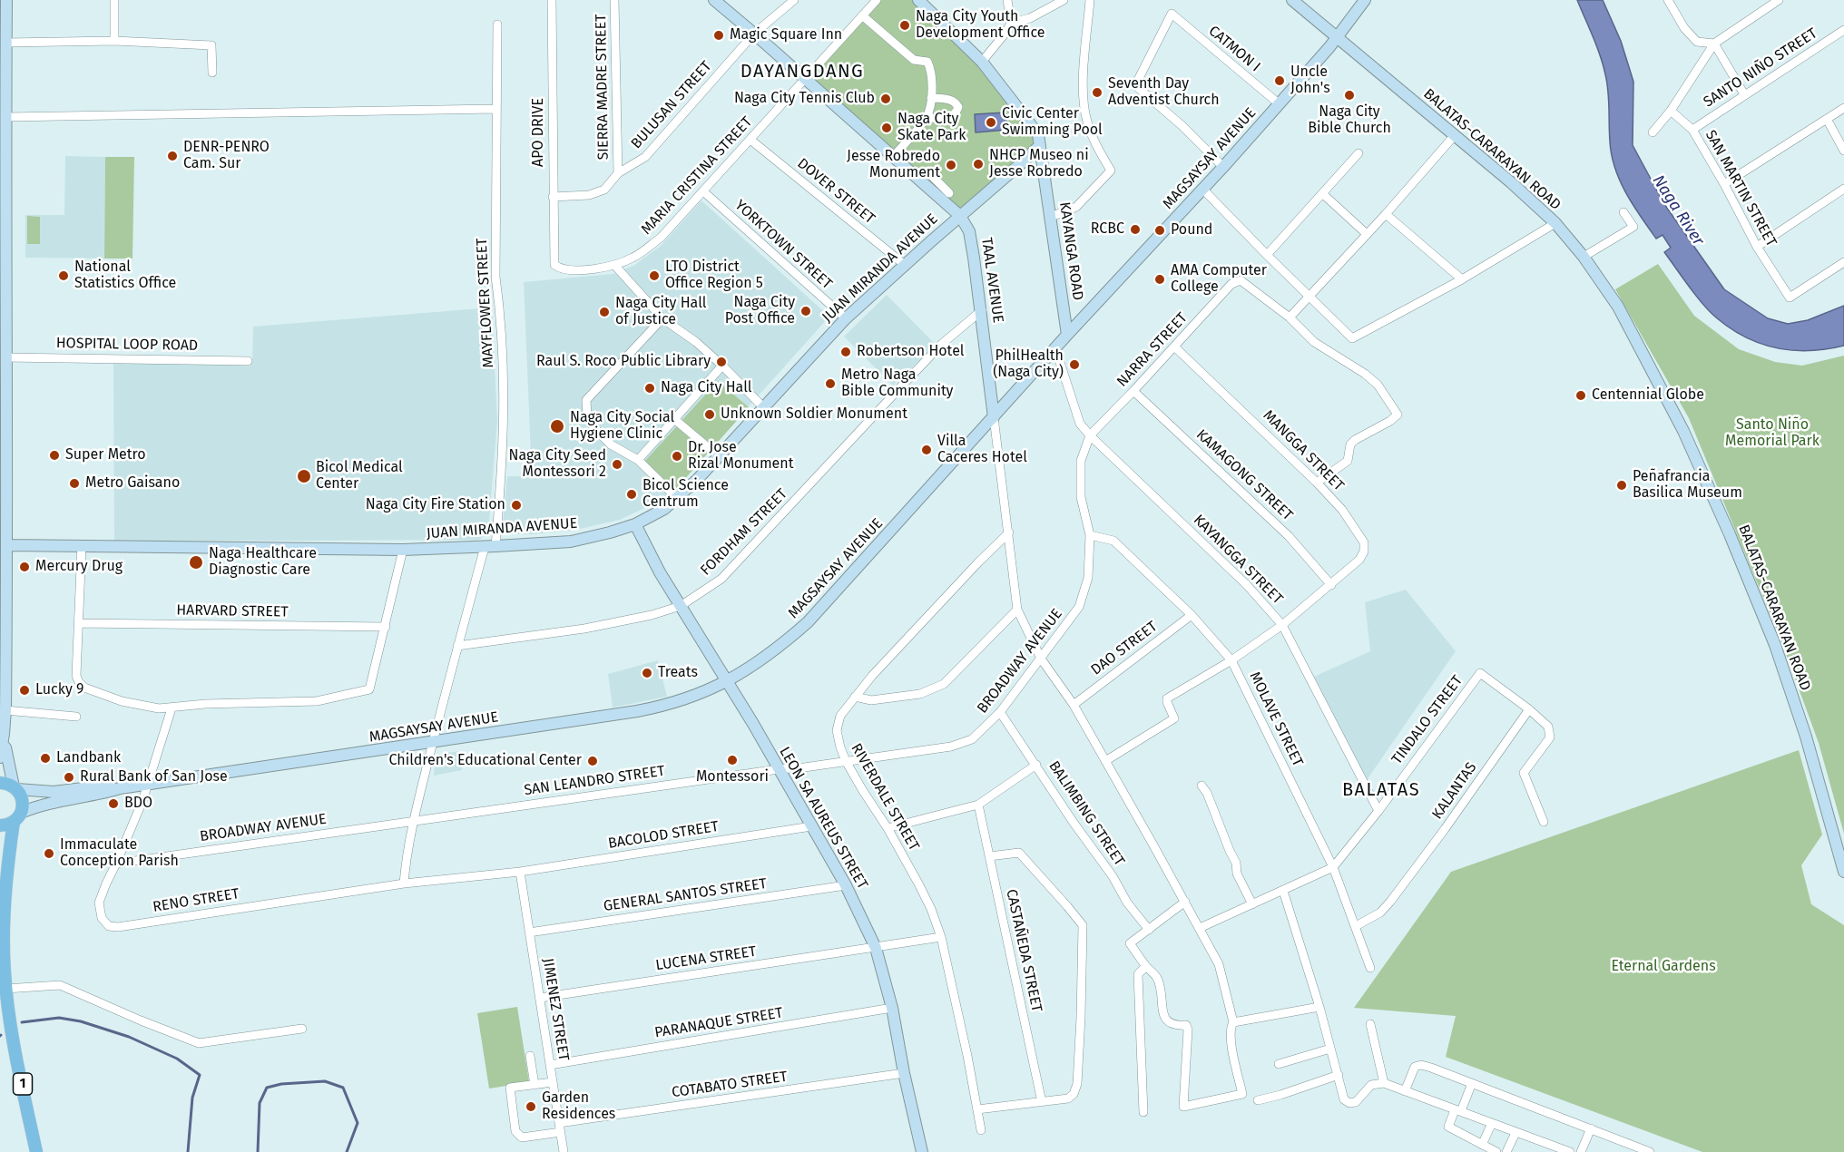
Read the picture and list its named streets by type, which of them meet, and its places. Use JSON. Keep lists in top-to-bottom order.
{
  "streets": {
    "main road": [
      "BALATAS-CARARAYAN ROAD",
      "MAGSAYSAY AVENUE",
      "KAYANGA ROAD",
      "JUAN MIRANDA AVENUE",
      "TAAL AVENUE",
      "LEON SA AUREUS STREET",
      "1"
    ],
    "street": [
      "CATMON I",
      "SANTO NIÑO STREET",
      "SIERRA MADRE STREET",
      "BULUSAN STREET",
      "APO DRIVE",
      "MARIA CRISTINA STREET",
      "SAN MARTIN STREET",
      "DOVER STREET",
      "YORKTOWN STREET",
      "MAYFLOWER STREET",
      "HOSPITAL LOOP ROAD",
      "NARRA STREET",
      "MANGGA STREET",
      "KAMAGONG STREET",
      "FORDHAM STREET",
      "KAYANGGA STREET",
      "HARVARD STREET",
      "DAO STREET",
      "BROADWAY AVENUE",
      "MOLAVE STREET",
      "TINDALO STREET",
      "SAN LEANDRO STREET",
      "KALANTAS",
      "RIVERDALE STREET",
      "BALIMBING STREET",
      "BACOLOD STREET",
      "GENERAL SANTOS STREET",
      "RENO STREET",
      "CASTAÑEDA STREET",
      "LUCENA STREET",
      "JIMENEZ STREET",
      "PARANAQUE STREET",
      "COTABATO STREET"
    ]
  },
  "crossings": [
    ["CATMON I", "MAGSAYSAY AVENUE"],
    ["SANTO NIÑO STREET", "SAN MARTIN STREET"],
    ["SIERRA MADRE STREET", "BULUSAN STREET"],
    ["BULUSAN STREET", "APO DRIVE"],
    ["BULUSAN STREET", "TAAL AVENUE"],
    ["APO DRIVE", "MARIA CRISTINA STREET"],
    ["BALATAS-CARARAYAN ROAD", "MAGSAYSAY AVENUE"],
    ["MAGSAYSAY AVENUE", "KAYANGA ROAD"],
    ["MAGSAYSAY AVENUE", "TAAL AVENUE"],
    ["MAGSAYSAY AVENUE", "MAYFLOWER STREET"],
    ["MAGSAYSAY AVENUE", "KAYANGGA STREET"],
    ["MAGSAYSAY AVENUE", "LEON SA AUREUS STREET"],
    ["MAGSAYSAY AVENUE", "RENO STREET"],
    ["MAGSAYSAY AVENUE", "1"],
    ["MARIA CRISTINA STREET", "DOVER STREET"],
    ["MARIA CRISTINA STREET", "YORKTOWN STREET"],
    ["MARIA CRISTINA STREET", "TAAL AVENUE"],
    ["DOVER STREET", "JUAN MIRANDA AVENUE"],
    ["YORKTOWN STREET", "JUAN MIRANDA AVENUE"],
    ["KAYANGA ROAD", "JUAN MIRANDA AVENUE"],
    ["JUAN MIRANDA AVENUE", "TAAL AVENUE"],
    ["JUAN MIRANDA AVENUE", "MAYFLOWER STREET"],
    ["JUAN MIRANDA AVENUE", "LEON SA AUREUS STREET"],
    ["TAAL AVENUE", "FORDHAM STREET"],
    ["MAYFLOWER STREET", "FORDHAM STREET"],
    ["MAYFLOWER STREET", "BROADWAY AVENUE"],
    ["MAYFLOWER STREET", "SAN LEANDRO STREET"],
    ["MAYFLOWER STREET", "RENO STREET"],
    ["NARRA STREET", "MANGGA STREET"],
    ["NARRA STREET", "KAMAGONG STREET"],
    ["NARRA STREET", "KAYANGGA STREET"],
    ["NARRA STREET", "BROADWAY AVENUE"],
    ["MANGGA STREET", "KAMAGONG STREET"],
    ["FORDHAM STREET", "LEON SA AUREUS STREET"],
    ["KAYANGGA STREET", "BROADWAY AVENUE"],
    ["KAYANGGA STREET", "TINDALO STREET"],
    ["DAO STREET", "MOLAVE STREET"],
    ["BROADWAY AVENUE", "MOLAVE STREET"],
    ["BROADWAY AVENUE", "SAN LEANDRO STREET"],
    ["BROADWAY AVENUE", "RIVERDALE STREET"],
    ["BROADWAY AVENUE", "BALIMBING STREET"],
    ["BROADWAY AVENUE", "LEON SA AUREUS STREET"],
    ["BROADWAY AVENUE", "RENO STREET"],
    ["MOLAVE STREET", "TINDALO STREET"],
    ["MOLAVE STREET", "KALANTAS"],
    ["TINDALO STREET", "KALANTAS"],
    ["SAN LEANDRO STREET", "LEON SA AUREUS STREET"],
    ["RIVERDALE STREET", "LUCENA STREET"],
    ["LEON SA AUREUS STREET", "BACOLOD STREET"],
    ["LEON SA AUREUS STREET", "GENERAL SANTOS STREET"],
    ["LEON SA AUREUS STREET", "LUCENA STREET"],
    ["LEON SA AUREUS STREET", "PARANAQUE STREET"],
    ["LEON SA AUREUS STREET", "COTABATO STREET"],
    ["BACOLOD STREET", "RENO STREET"],
    ["BACOLOD STREET", "JIMENEZ STREET"],
    ["GENERAL SANTOS STREET", "JIMENEZ STREET"],
    ["RENO STREET", "JIMENEZ STREET"],
    ["LUCENA STREET", "JIMENEZ STREET"],
    ["JIMENEZ STREET", "PARANAQUE STREET"],
    ["JIMENEZ STREET", "COTABATO STREET"]
  ],
  "districts": ["DAYANGDANG", "BALATAS"],
  "water": ["Naga River"],
  "parks": ["Santo Niño Memorial Park", "Eternal Gardens"],
  "places": [
    "Naga City Youth Development Office",
    "Magic Square Inn",
    "Uncle John's",
    "Seventh Day Adventist Church",
    "Naga City Bible Church",
    "Naga City Tennis Club",
    "Civic Center Swimming Pool",
    "Naga City Skate Park",
    "DENR-PENRO Cam. Sur",
    "NHCP Museo ni Jesse Robredo",
    "Jesse Robredo Monument",
    "RCBC",
    "Pound",
    "National Statistics Office",
    "LTO District Office Region 5",
    "AMA Computer College",
    "Naga City Post Office",
    "Naga City Hall of Justice",
    "Robertson Hotel",
    "Raul S. Roco Public Library",
    "PhilHealth (Naga City)",
    "Metro Naga Bible Community",
    "Naga City Hall",
    "Centennial Globe",
    "Unknown Soldier Monument",
    "Naga City Social Hygiene Clinic",
    "Villa Caceres Hotel",
    "Super Metro",
    "Dr. Jose Rizal Monument",
    "Naga City Seed Montessori 2",
    "Bicol Medical Center",
    "Metro Gaisano",
    "Peñafrancia Basilica Museum",
    "Bicol Science Centrum",
    "Naga City Fire Station",
    "Naga Healthcare Diagnostic Care",
    "Mercury Drug",
    "Treats",
    "Lucky 9",
    "Landbank",
    "Montessori",
    "Children's Educational Center",
    "Rural Bank of San Jose",
    "BDO",
    "Immaculate Conception Parish",
    "Garden Residences"
  ]
}
